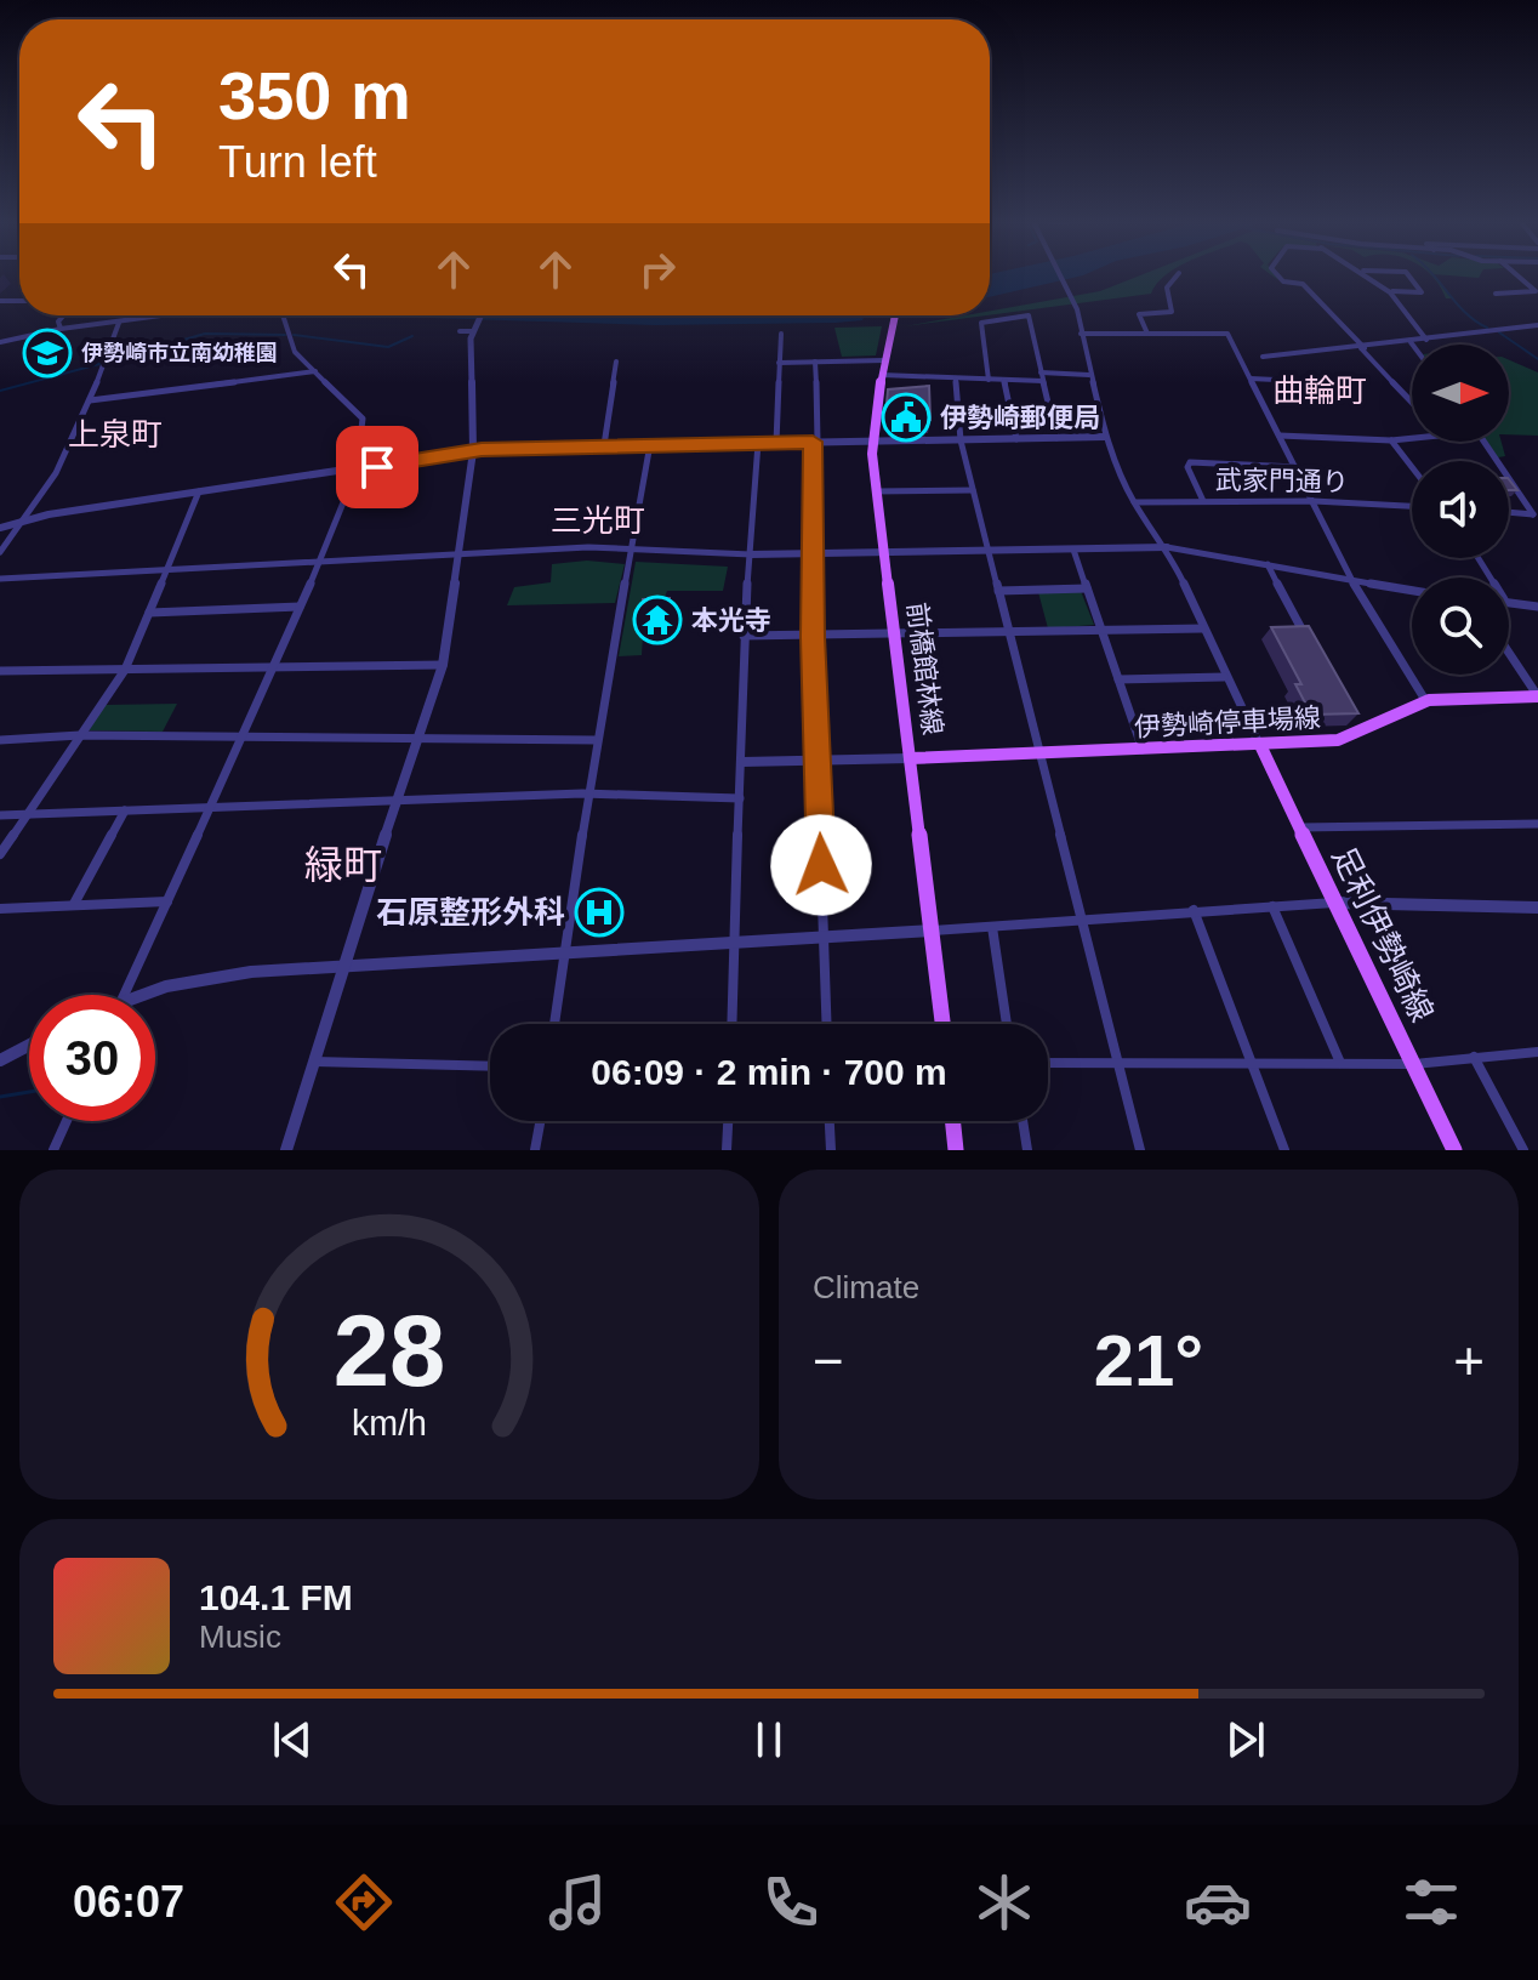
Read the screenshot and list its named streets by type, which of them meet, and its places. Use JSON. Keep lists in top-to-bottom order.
{
  "streets": {
    "main road": ["前橋館林線", "伊勢崎停車場線", "足利伊勢崎線"],
    "street": ["武家門通り"]
  },
  "crossings": [
    ["前橋館林線", "伊勢崎停車場線"],
    ["伊勢崎停車場線", "足利伊勢崎線"]
  ],
  "districts": [
    "曲輪町",
    "上泉町",
    "三光町",
    "緑町"
  ],
  "places": {
    "school or university": ["伊勢崎市立南幼稚園"],
    "public building": ["伊勢崎郵便局"],
    "temple": ["本光寺"],
    "hospital": ["石原整形外科"]
  },
  "north": "right",
  "page": {
    "turn": ["350 m", "Turn left"],
    "limit": "30",
    "trip": "06:09 · 2 min · 700 m",
    "tile": "Climate",
    "heat": ["−", "21°", "+"],
    "song": ["104.1 FM", "Music"],
    "tabs": "06:07",
    "gauge": ["28", "km/h"]
  }
}
